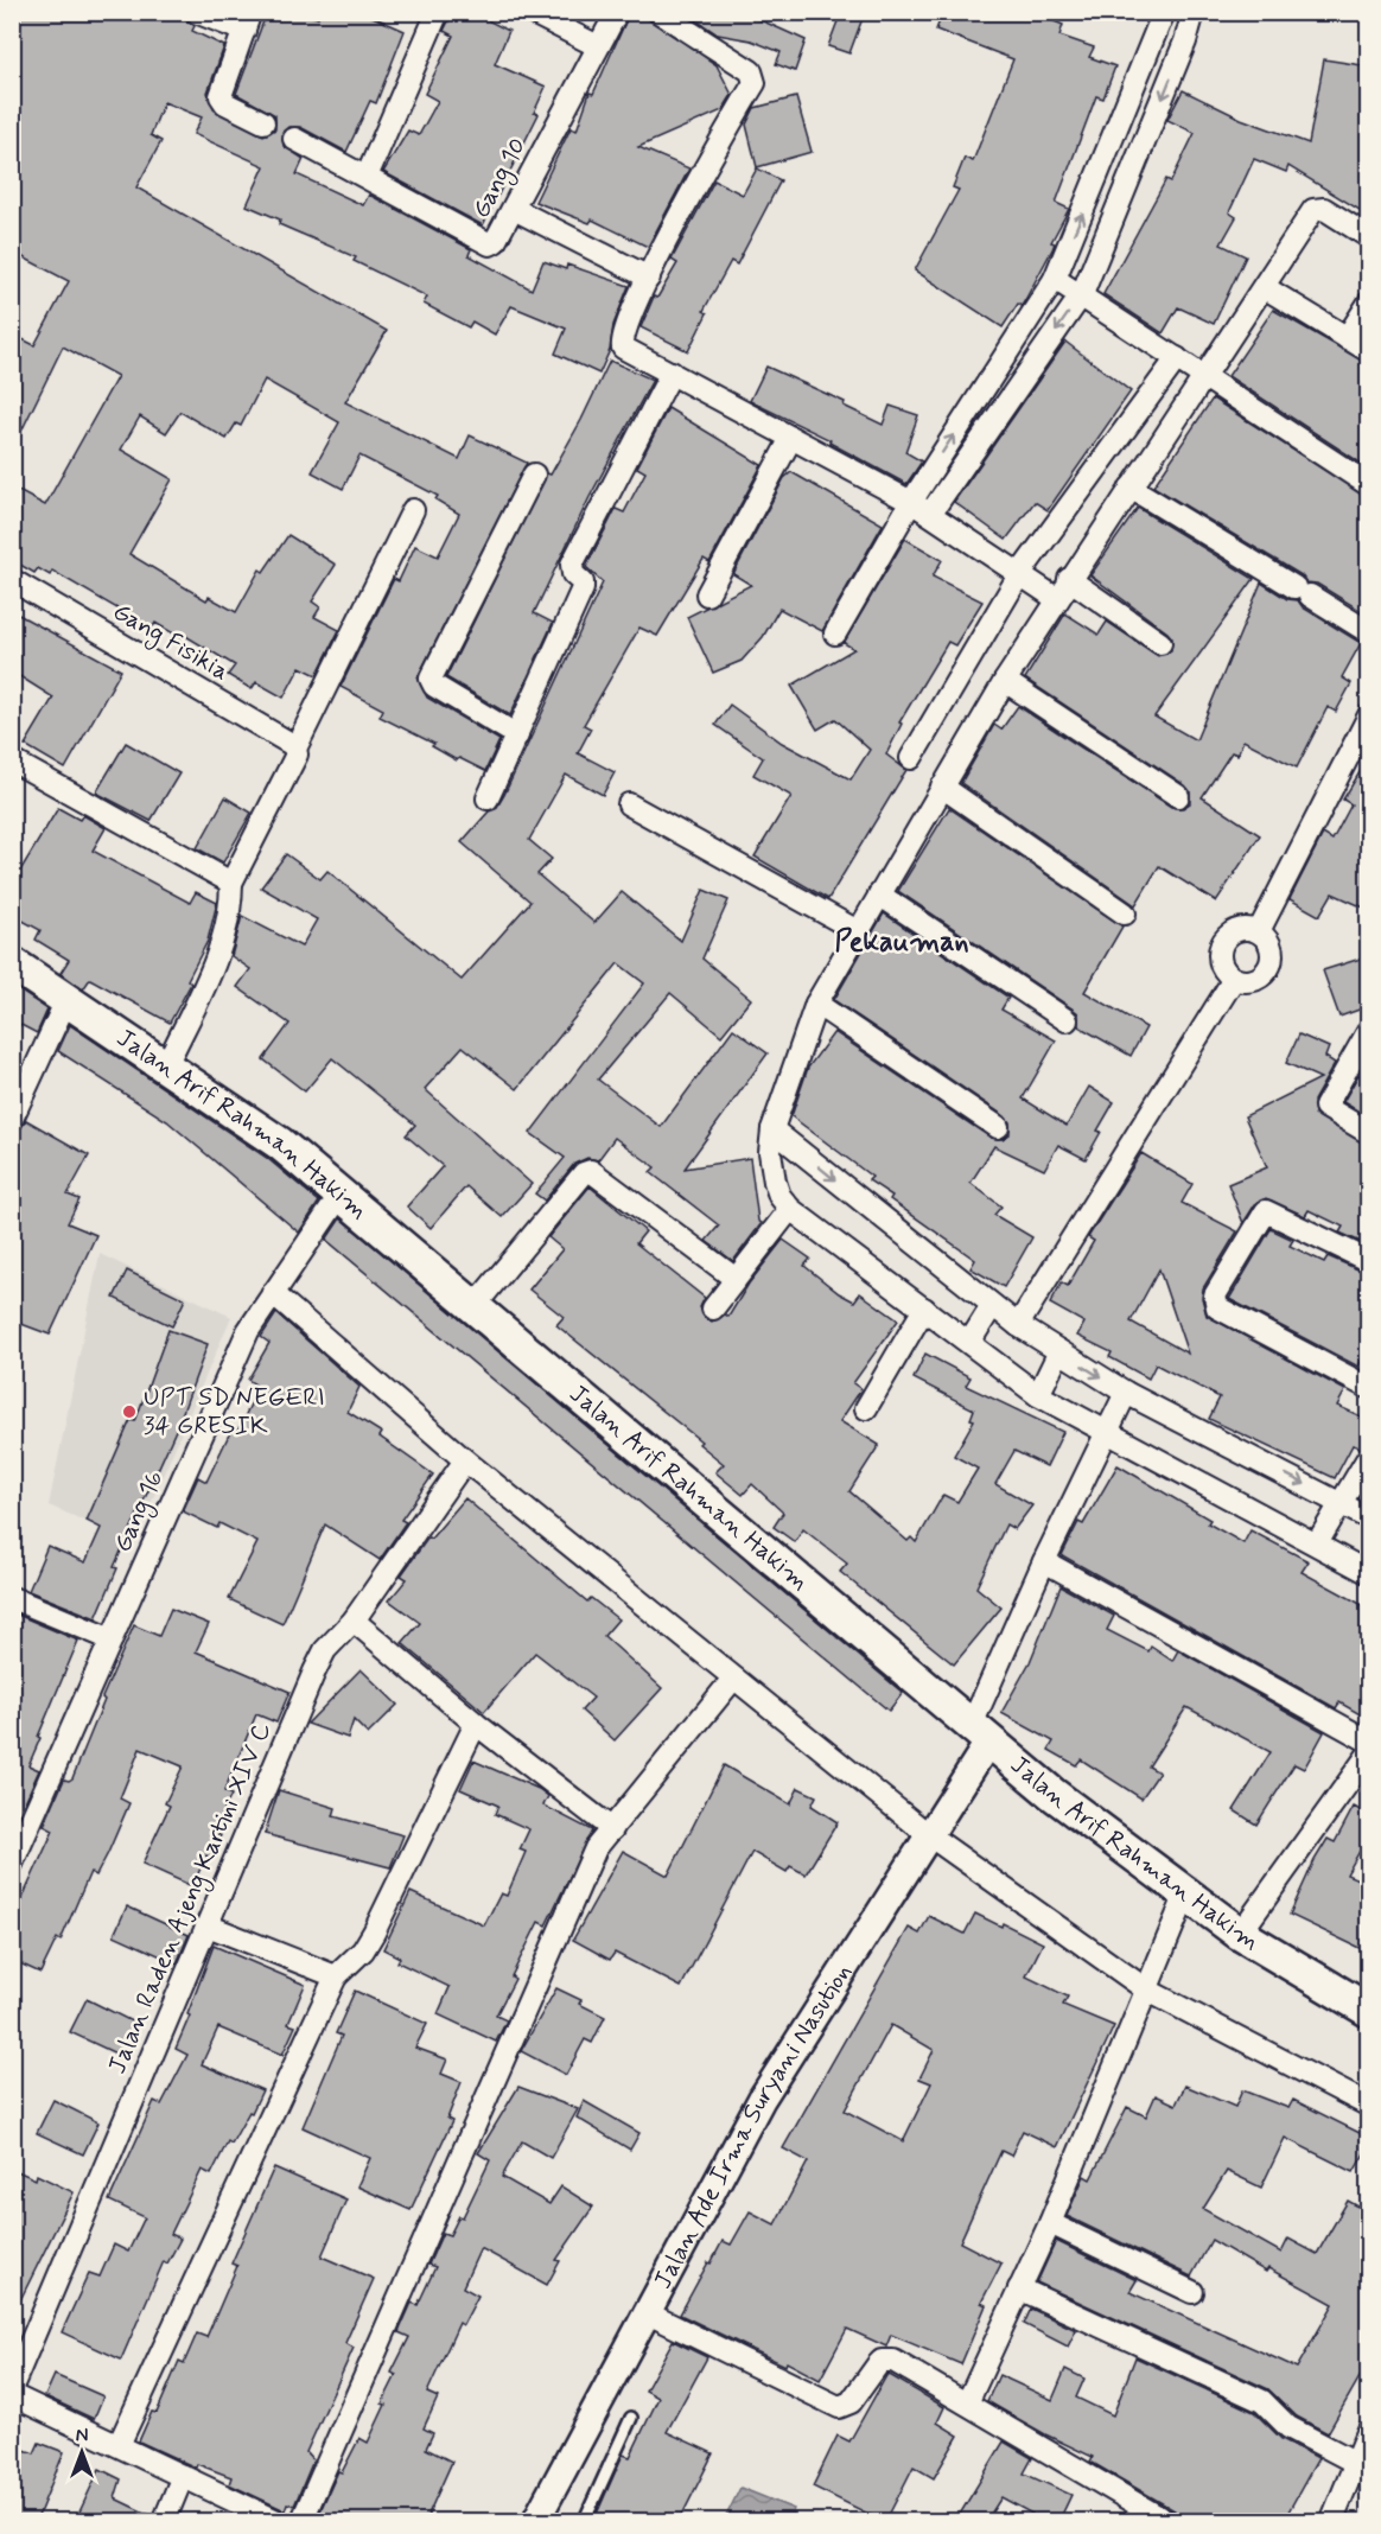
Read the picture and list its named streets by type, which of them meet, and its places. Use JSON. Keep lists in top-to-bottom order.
{
  "streets": {
    "main road": ["Jalan Arif Rahman Hakim"],
    "street": [
      "Gang 10",
      "Gang Fisikia",
      "Gang 16",
      "Jalan Raden Ajeng Kartini XIV C",
      "Jalan Ade Irma Suryani Nasution"
    ]
  },
  "crossings": [
    ["Jalan Arif Rahman Hakim", "Gang 16"],
    ["Jalan Arif Rahman Hakim", "Jalan Ade Irma Suryani Nasution"]
  ],
  "districts": ["Pekauman"],
  "places": ["UPT SD NEGERI 34 GRESIK"],
  "north": "top"
}
